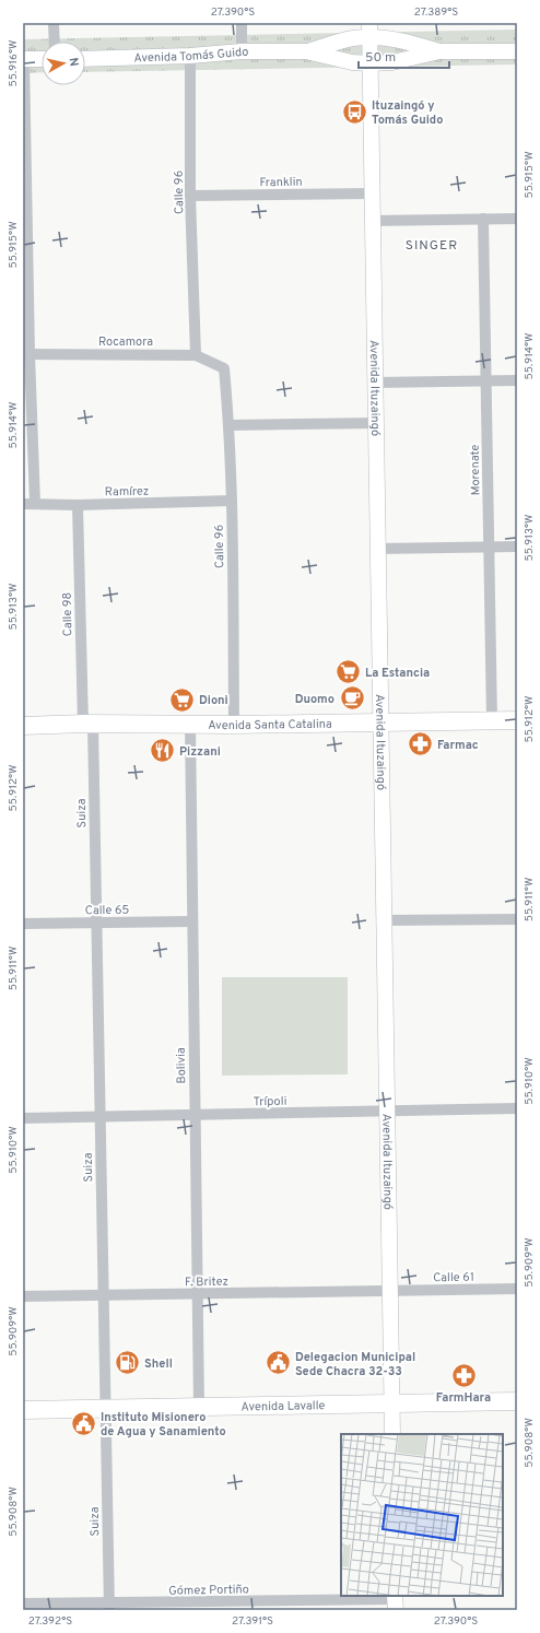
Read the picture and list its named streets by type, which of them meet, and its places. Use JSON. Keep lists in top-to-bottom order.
{
  "streets": {
    "main road": [
      "Avenida Tomás Guido",
      "Avenida Ituzaingó",
      "Avenida Santa Catalina",
      "Avenida Lavalle"
    ],
    "street": [
      "Franklin",
      "Calle 96",
      "Rocamora",
      "Morenate",
      "Ramírez",
      "Calle 98",
      "Suiza",
      "Calle 65",
      "Bolivia",
      "Trípoli",
      "Calle 61",
      "F. Britez",
      "Gómez Portiño"
    ]
  },
  "crossings": [
    ["Avenida Tomás Guido", "Calle 96"],
    ["Avenida Tomás Guido", "Avenida Ituzaingó"],
    ["Franklin", "Calle 96"],
    ["Franklin", "Avenida Ituzaingó"],
    ["Calle 96", "Rocamora"],
    ["Calle 96", "Ramírez"],
    ["Calle 96", "Avenida Santa Catalina"],
    ["Avenida Ituzaingó", "Avenida Santa Catalina"],
    ["Avenida Ituzaingó", "Trípoli"],
    ["Avenida Ituzaingó", "Calle 61"],
    ["Avenida Ituzaingó", "F. Britez"],
    ["Avenida Ituzaingó", "Avenida Lavalle"],
    ["Morenate", "Avenida Santa Catalina"],
    ["Ramírez", "Calle 98"],
    ["Calle 98", "Avenida Santa Catalina"],
    ["Calle 98", "Suiza"],
    ["Avenida Santa Catalina", "Suiza"],
    ["Avenida Santa Catalina", "Bolivia"],
    ["Suiza", "Calle 65"],
    ["Suiza", "Trípoli"],
    ["Suiza", "F. Britez"],
    ["Suiza", "Avenida Lavalle"],
    ["Suiza", "Gómez Portiño"],
    ["Calle 65", "Bolivia"],
    ["Bolivia", "Trípoli"],
    ["Bolivia", "F. Britez"],
    ["Bolivia", "Avenida Lavalle"],
    ["Calle 61", "F. Britez"]
  ],
  "districts": ["SINGER"],
  "places": {
    "bus stop": ["Ituzaingó y Tomás Guido"],
    "supermarket": ["La Estancia", "Dioni"],
    "cafe": ["Duomo"],
    "pharmacy": ["Farmac", "FarmHara"],
    "restaurant": ["Pizzani"],
    "fuel station": ["Shell"],
    "public building": ["Delegacion Municipal Sede Chacra 32-33", "Instituto Misionero de Agua y Sanamiento"]
  },
  "scale_bar": "50 m",
  "north": "right",
  "coordinates": [
    "27.390°S",
    "27.389°S",
    "55.916°W",
    "55.915°W",
    "55.914°W",
    "55.913°W",
    "55.912°W",
    "55.911°W",
    "55.910°W",
    "55.909°W",
    "55.908°W",
    "27.392°S",
    "27.391°S"
  ]
}
